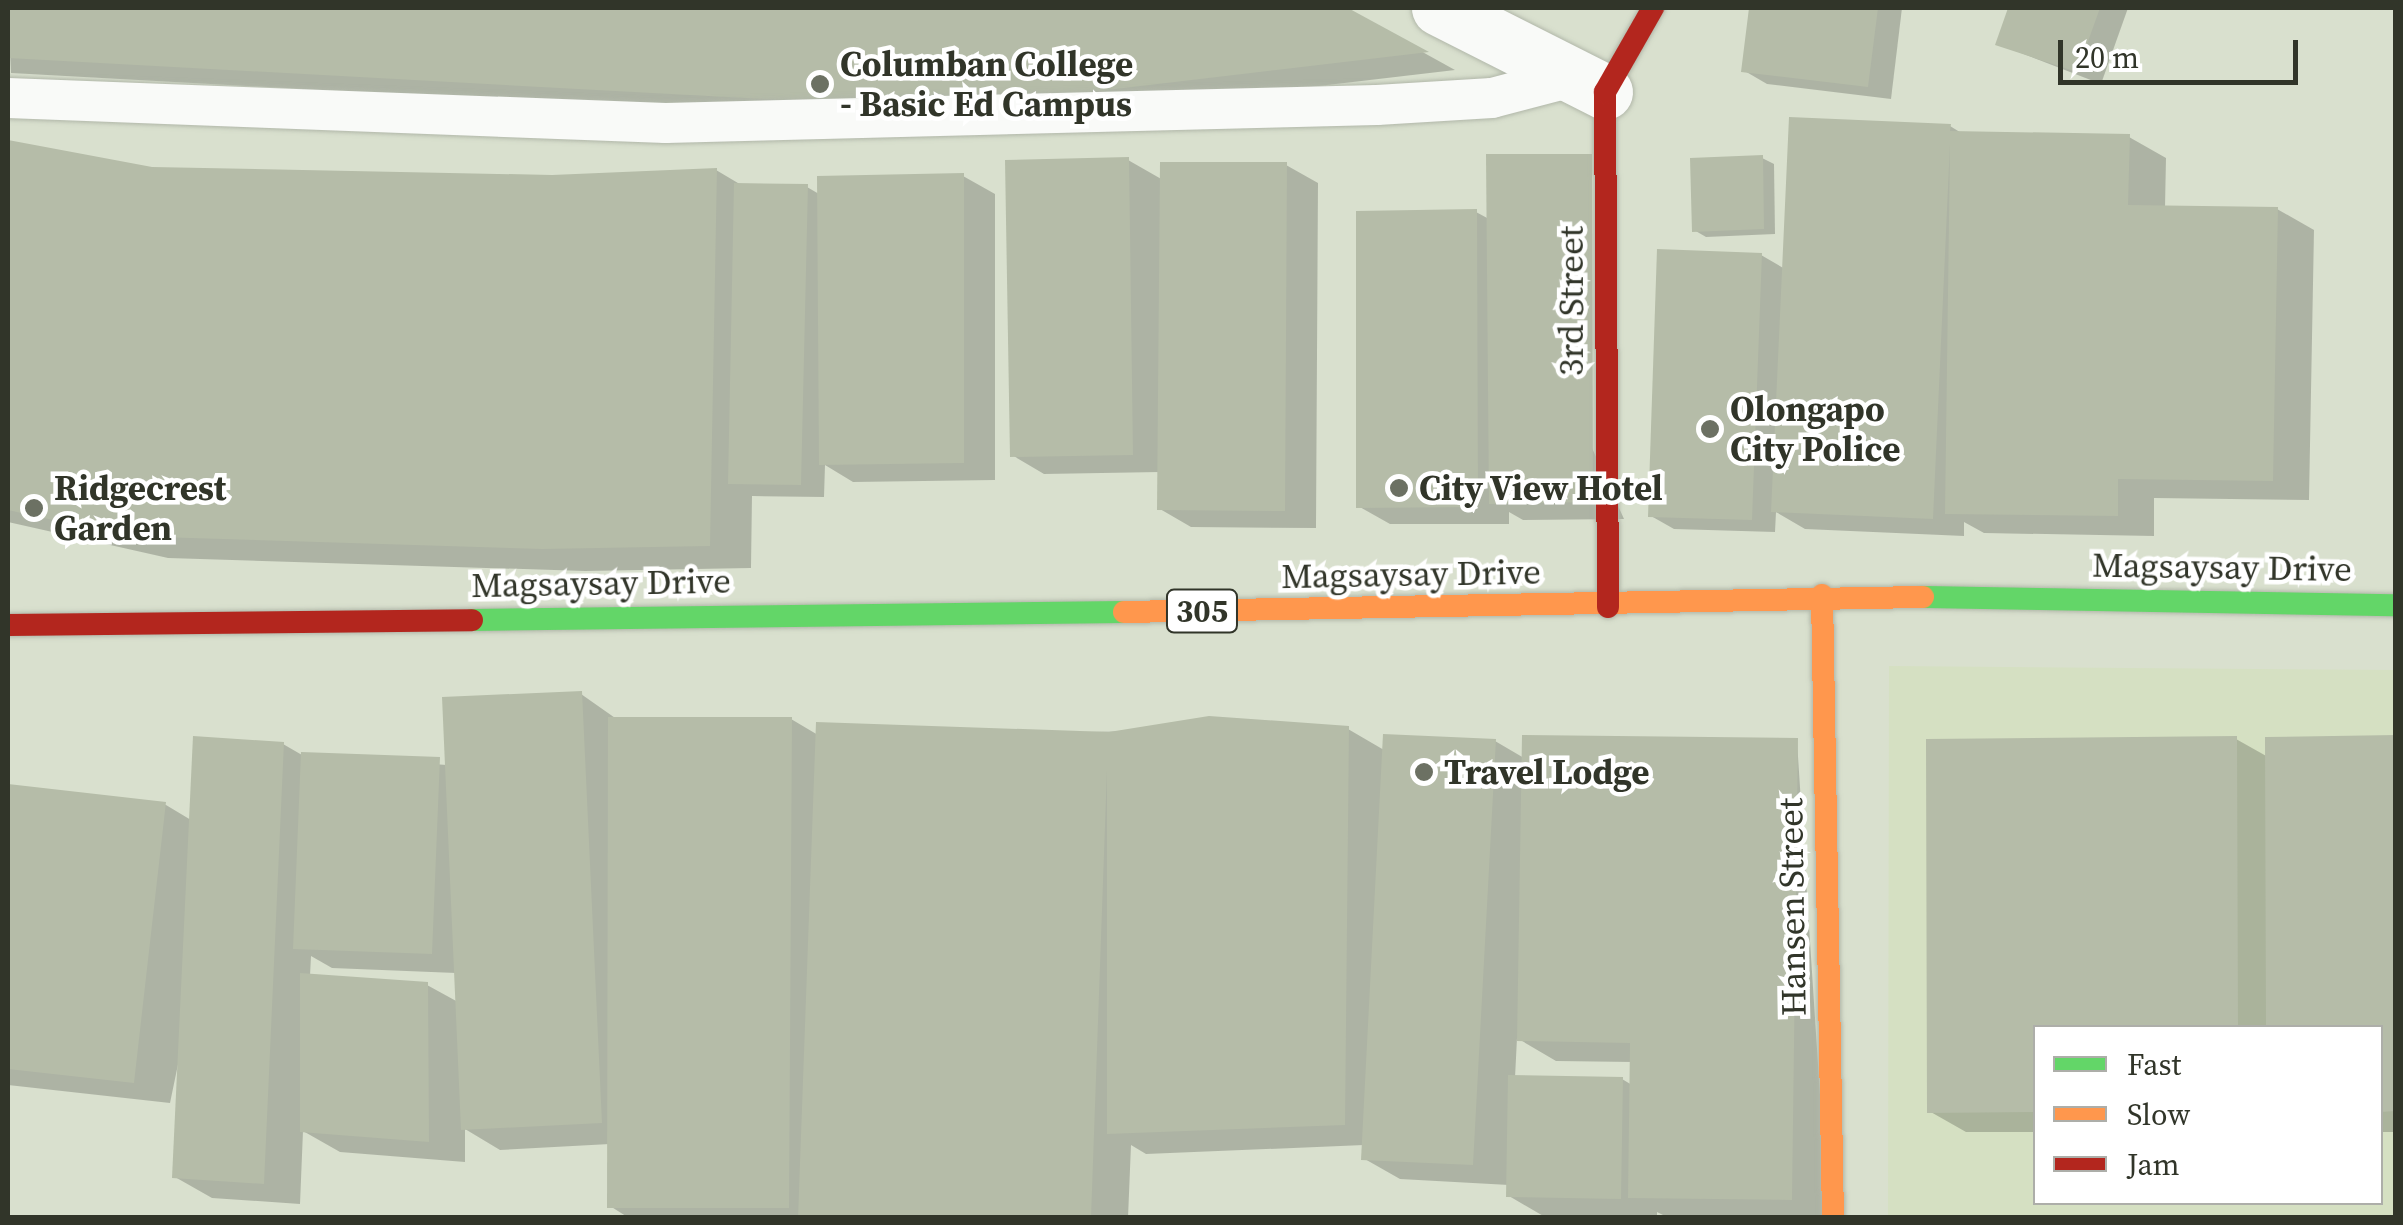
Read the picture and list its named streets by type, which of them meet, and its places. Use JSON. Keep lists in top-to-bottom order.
{
  "streets": {
    "main road": [
      "3rd Street",
      "Magsaysay Drive",
      "305",
      "Hansen Street"
    ]
  },
  "crossings": [
    ["3rd Street", "Magsaysay Drive"],
    ["Magsaysay Drive", "Hansen Street"]
  ],
  "places": [
    "Columban College - Basic Ed Campus",
    "Olongapo City Police",
    "City View Hotel",
    "Ridgecrest Garden",
    "Travel Lodge"
  ],
  "legend": ["Fast", "Slow", "Jam"],
  "scale_bar": "20 m"
}
